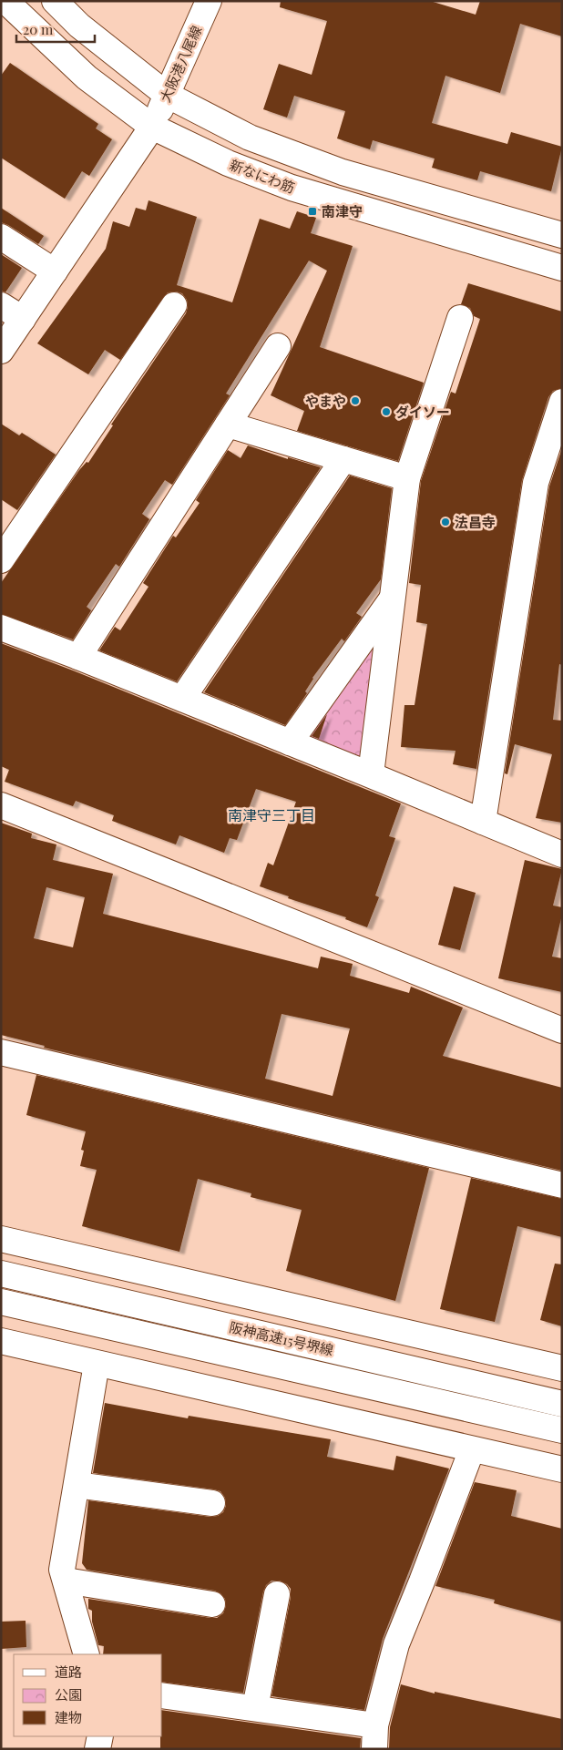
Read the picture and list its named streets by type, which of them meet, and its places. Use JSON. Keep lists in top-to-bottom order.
{
  "streets": {
    "main road": ["大阪港八尾線", "新なにわ筋", "阪神高速15号堺線"]
  },
  "crossings": [
    ["大阪港八尾線", "新なにわ筋"]
  ],
  "districts": ["南津守三丁目"],
  "places": {
    "transit": ["南津守"],
    "other": ["やまや", "ダイソー", "法昌寺"]
  },
  "legend": ["道路", "公園", "建物"],
  "scale_bar": "20 m"
}
